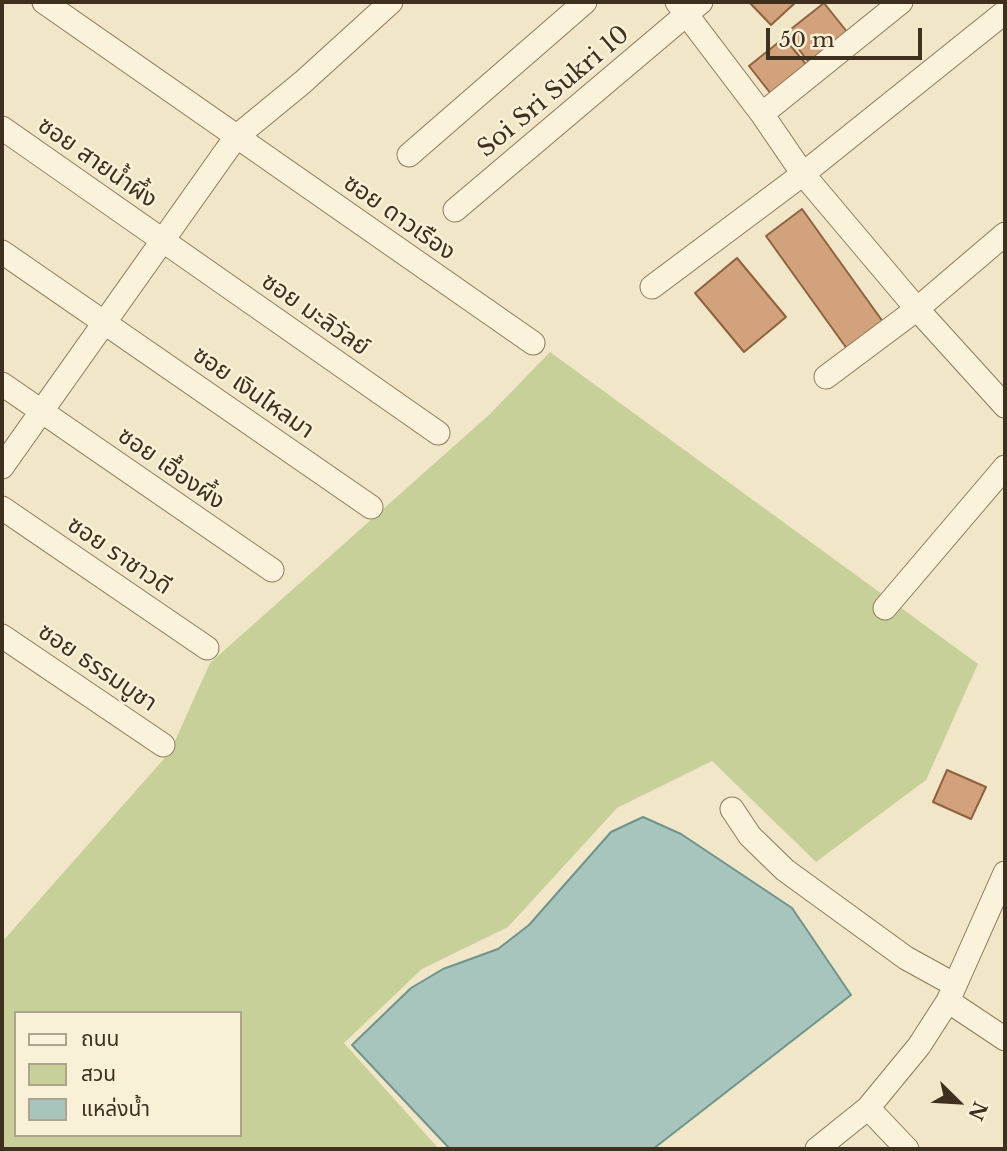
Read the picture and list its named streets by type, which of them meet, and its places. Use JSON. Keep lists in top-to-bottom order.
{
  "streets": {
    "street": [
      "Soi Sri Sukri 10",
      "ซอย สายน้ำผึ้ง",
      "ซอย ดาวเรือง",
      "ซอย มะลิวัลย์",
      "ซอย เงินไหลมา",
      "ซอย เอื้องผึ้ง",
      "ซอย ราชาวดี",
      "ซอย ธรรมบูชา"
    ]
  },
  "crossings": [
    ["ซอย สายน้ำผึ้ง", "ซอย มะลิวัลย์"]
  ],
  "legend": ["ถนน", "สวน", "แหล่งน้ำ"],
  "scale_bar": "50 m",
  "north": "bottom right"
}
